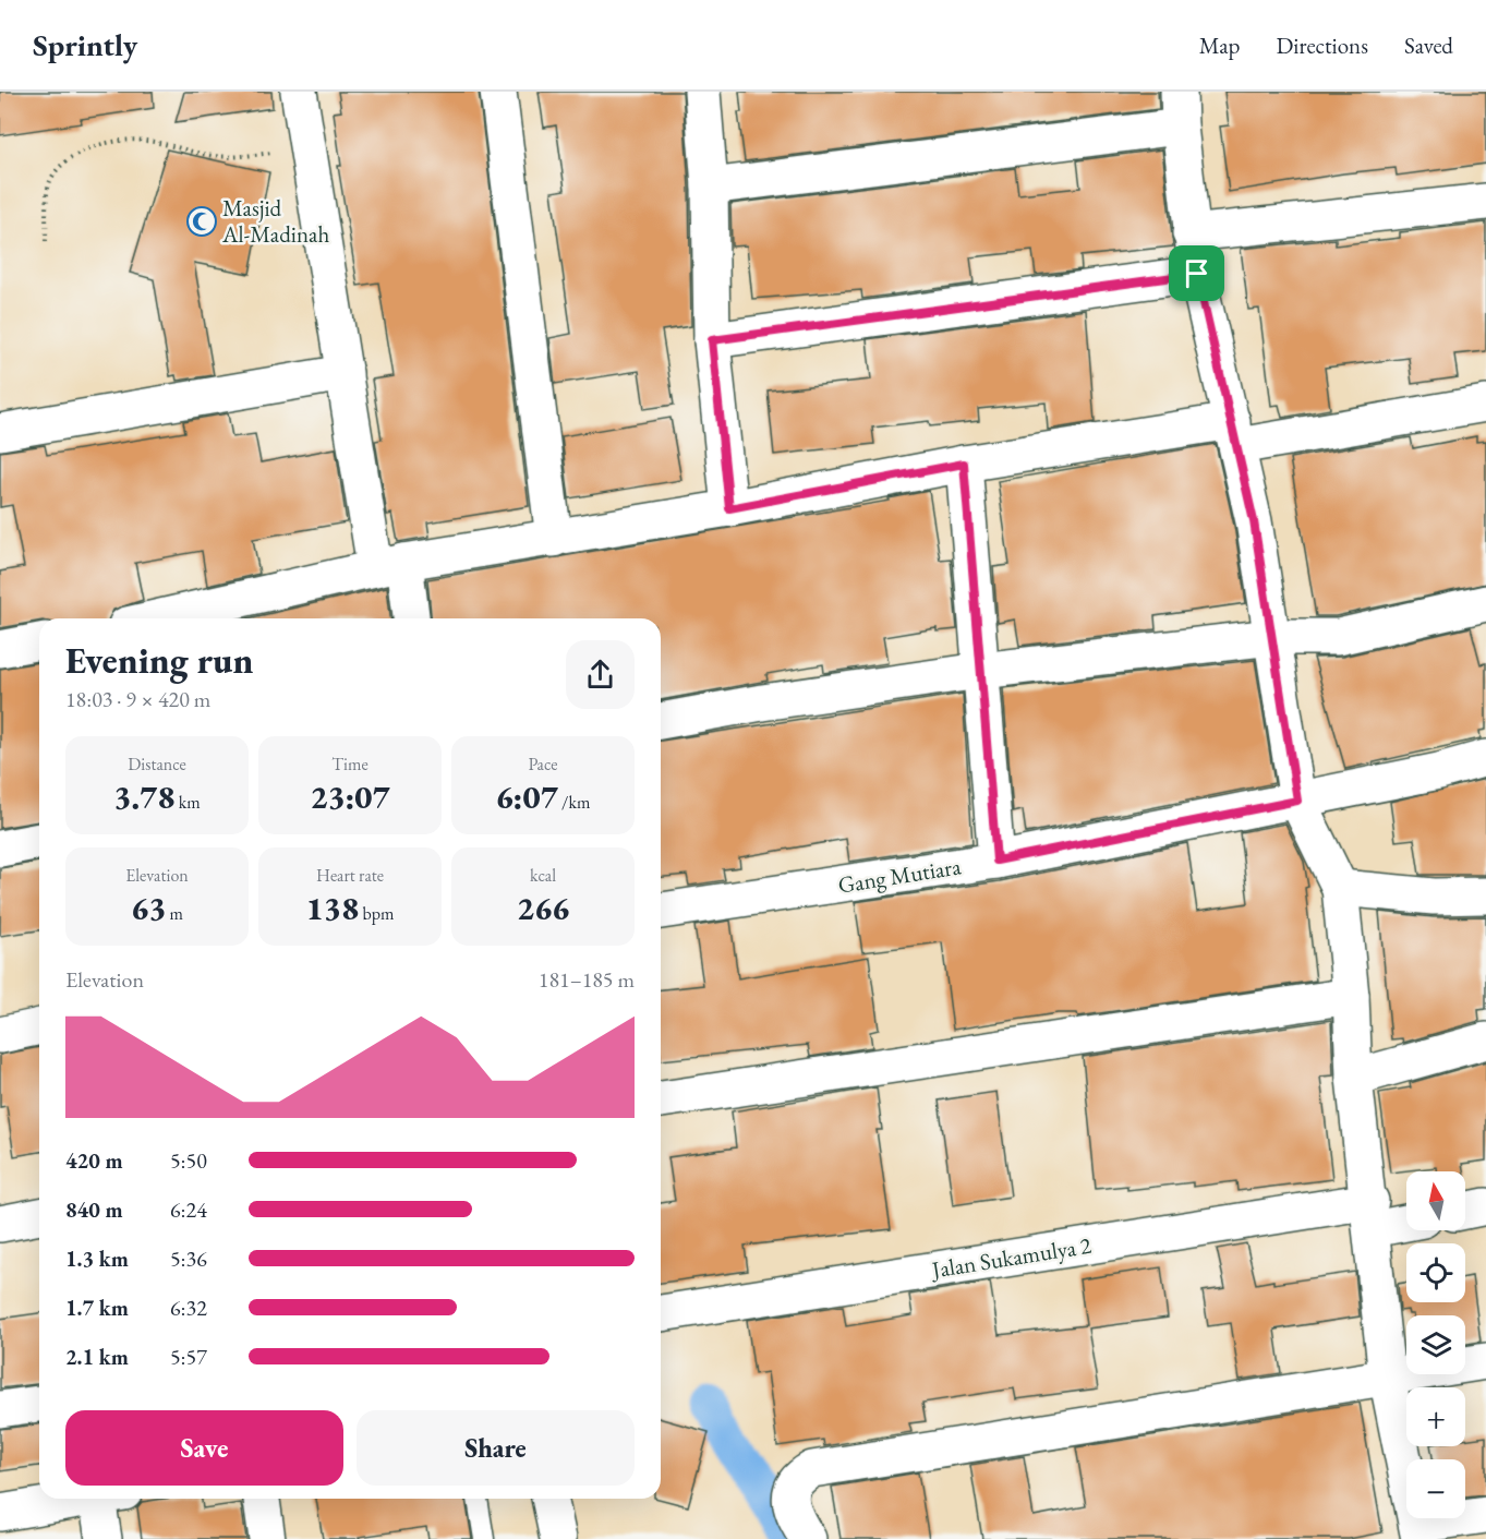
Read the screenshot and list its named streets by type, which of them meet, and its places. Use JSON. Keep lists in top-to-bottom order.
{
  "streets": {
    "street": ["Gang Mutiara", "Jalan Sukamulya 2"]
  },
  "places": {
    "mosque": ["Masjid Al-Madinah"]
  },
  "north": "top",
  "page": {
    "header": "Sprintly",
    "nav": ["Map", "Directions", "Saved"],
    "heading": ["Evening run", "18:03 · 9 × 420 m"],
    "stats": [
      ["Distance", "3.78 km"],
      ["Time", "23:07"],
      ["Pace", "6:07 /km"],
      ["Elevation", "63 m"],
      ["Heart rate", "138 bpm"],
      ["kcal", "266"]
    ],
    "chart": ["Elevation", "181–185 m"],
    "list": [
      {
        "name": "420 m",
        "note": "5:50"
      },
      {
        "name": "840 m",
        "note": "6:24"
      },
      {
        "name": "1.3 km",
        "note": "5:36"
      },
      {
        "name": "1.7 km",
        "note": "6:32"
      },
      {
        "name": "2.1 km",
        "note": "5:57"
      }
    ],
    "map_buttons": ["+", "−"],
    "buttons": ["Save", "Share"]
  }
}
